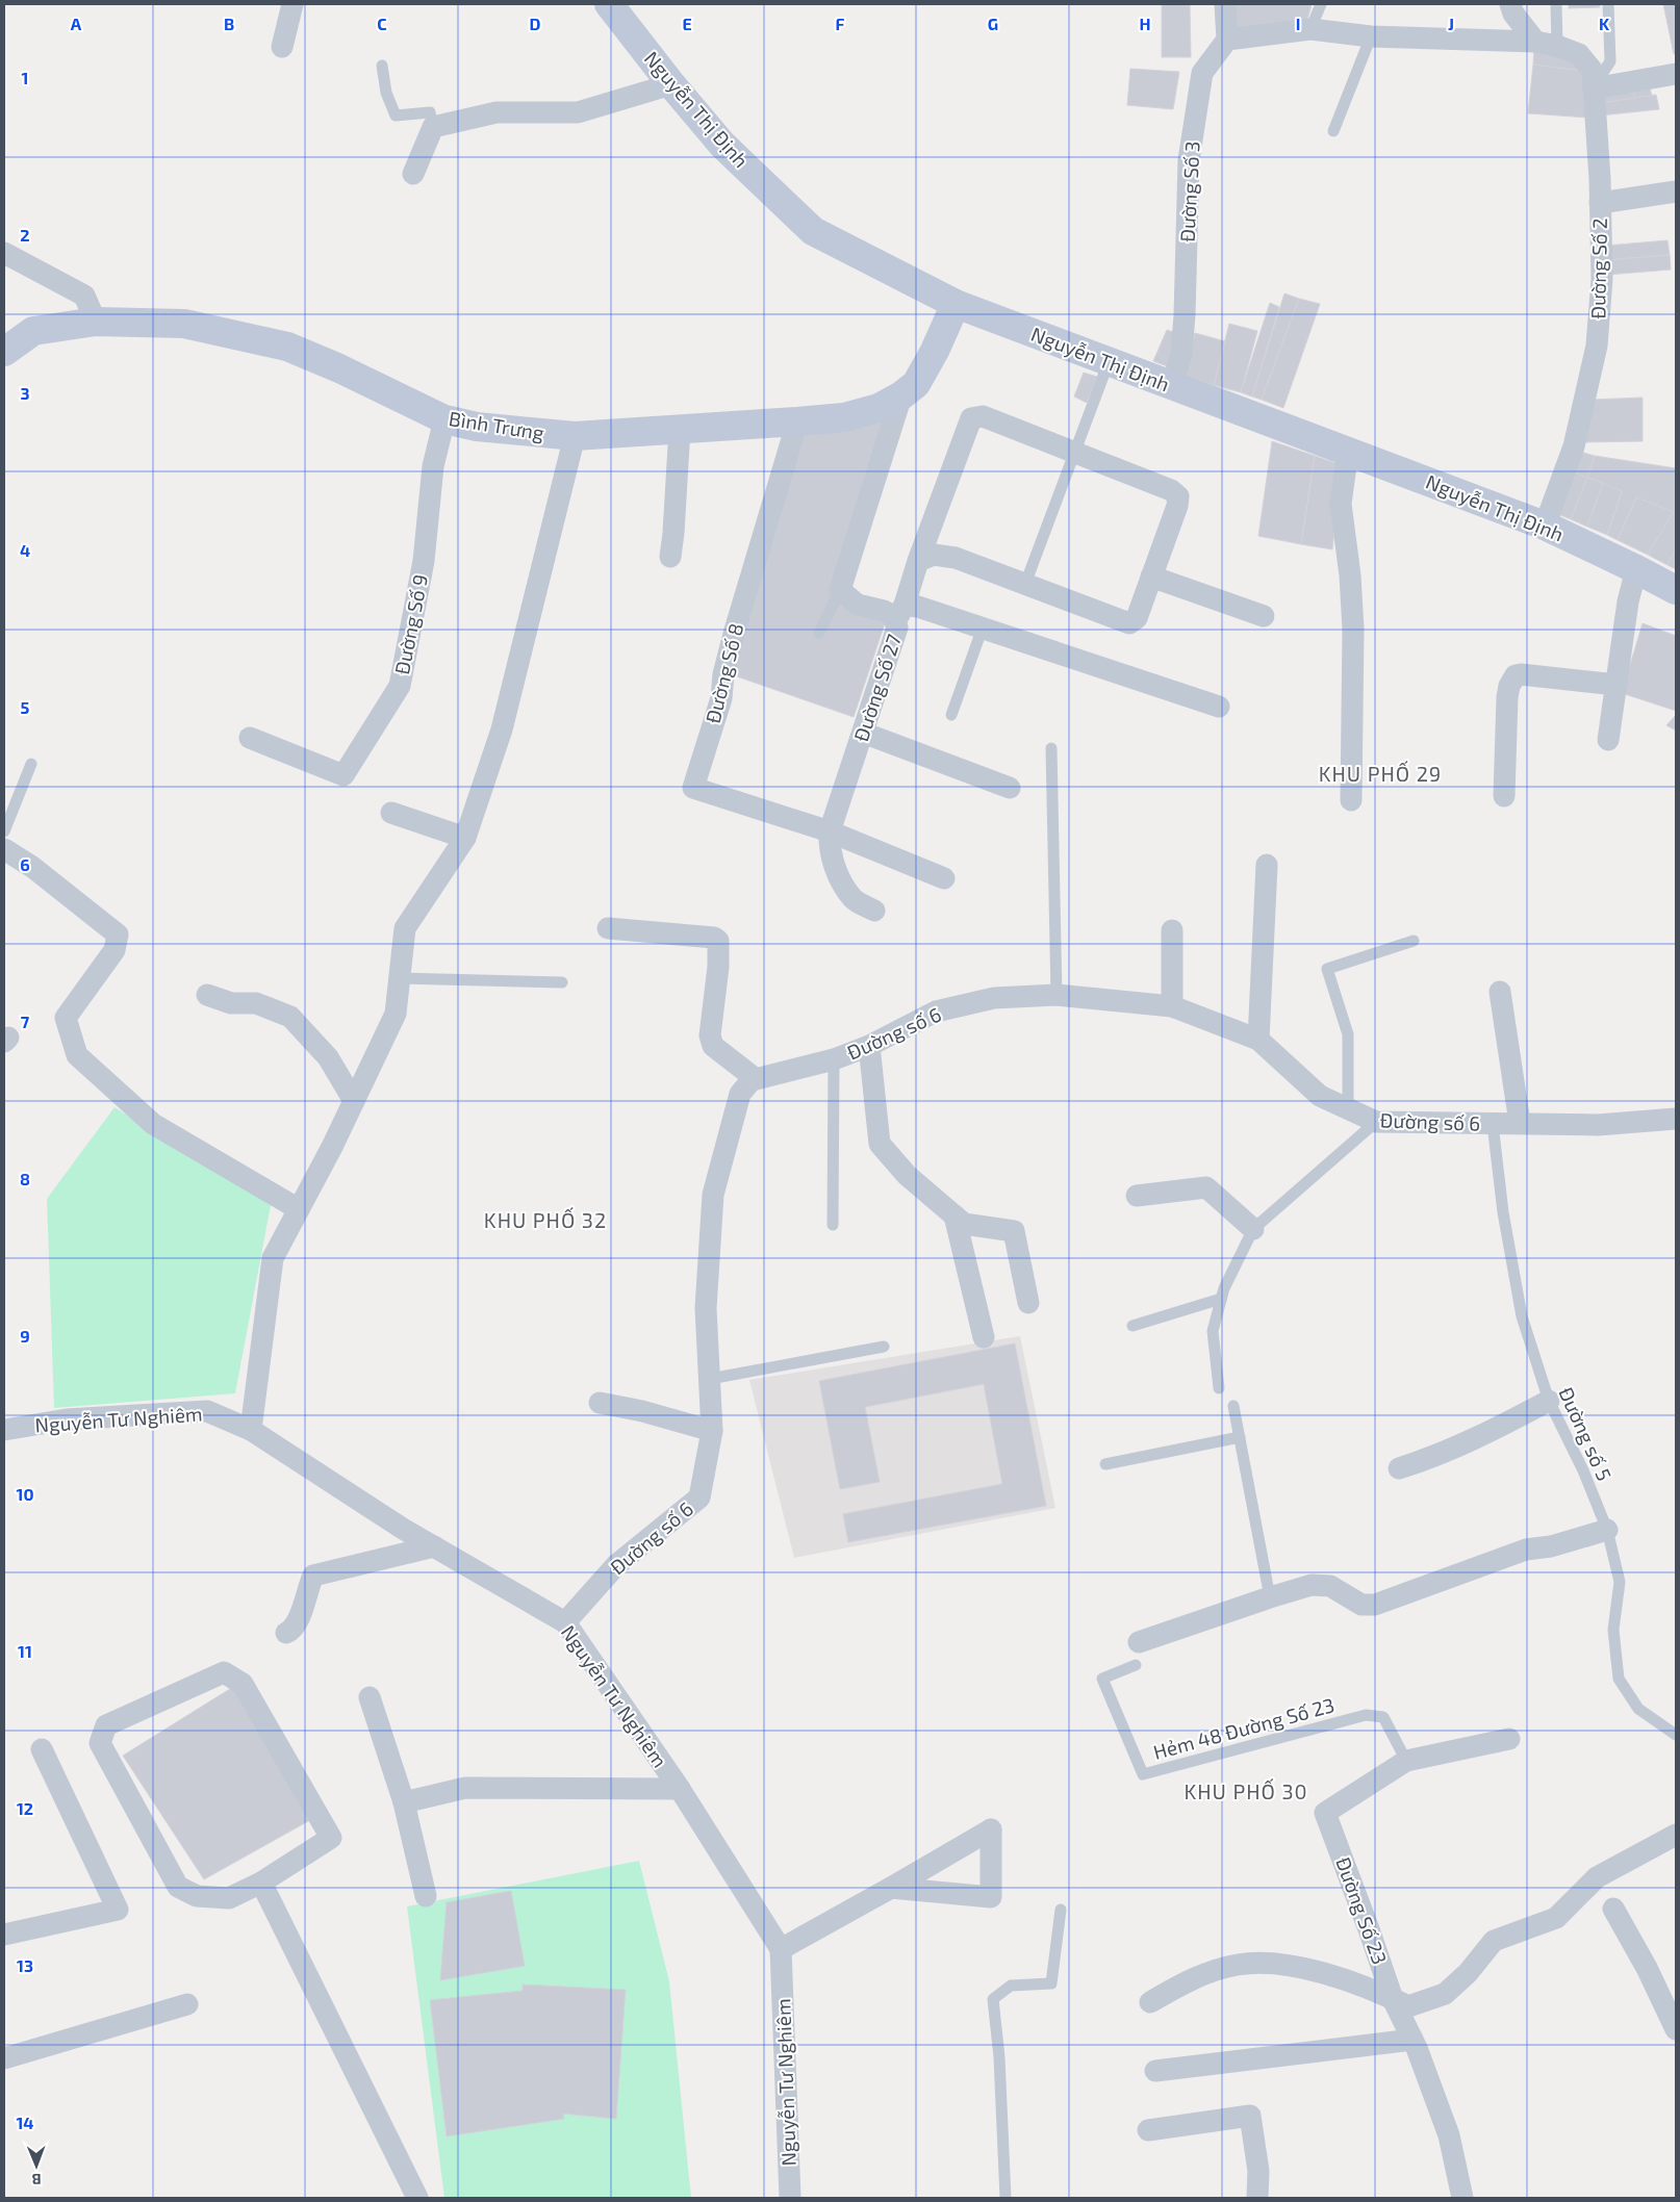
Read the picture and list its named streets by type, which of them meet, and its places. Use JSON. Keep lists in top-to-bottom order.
{
  "streets": {
    "main road": ["Nguyễn Thị Định", "Bình Trưng"],
    "street": [
      "Đường Số 3",
      "Đường Số 2",
      "Đường Số 9",
      "Đường Số 8",
      "Đường Số 27",
      "Đường số 6",
      "Nguyễn Tư Nghiêm",
      "Đường Số 23"
    ],
    "lane": ["Đường số 5", "Hẻm 48 Đường Số 23"]
  },
  "crossings": [
    ["Nguyễn Thị Định", "Đường Số 3"],
    ["Nguyễn Thị Định", "Đường Số 2"],
    ["Nguyễn Thị Định", "Bình Trưng"],
    ["Đường Số 3", "Đường Số 2"],
    ["Bình Trưng", "Đường Số 9"],
    ["Bình Trưng", "Đường Số 8"],
    ["Đường Số 8", "Đường Số 27"],
    ["Đường số 6", "Nguyễn Tư Nghiêm"],
    ["Đường số 6", "Đường số 5"],
    ["Hẻm 48 Đường Số 23", "Đường Số 23"]
  ],
  "districts": ["KHU PHỐ 29", "KHU PHỐ 32", "KHU PHỐ 30"],
  "north": "bottom",
  "grid": {
    "columns": [
      "A",
      "B",
      "C",
      "D",
      "E",
      "F",
      "G",
      "H",
      "I",
      "J",
      "K"
    ],
    "rows": [
      "1",
      "2",
      "3",
      "4",
      "5",
      "6",
      "7",
      "8",
      "9",
      "10",
      "11",
      "12",
      "13",
      "14"
    ]
  }
}
